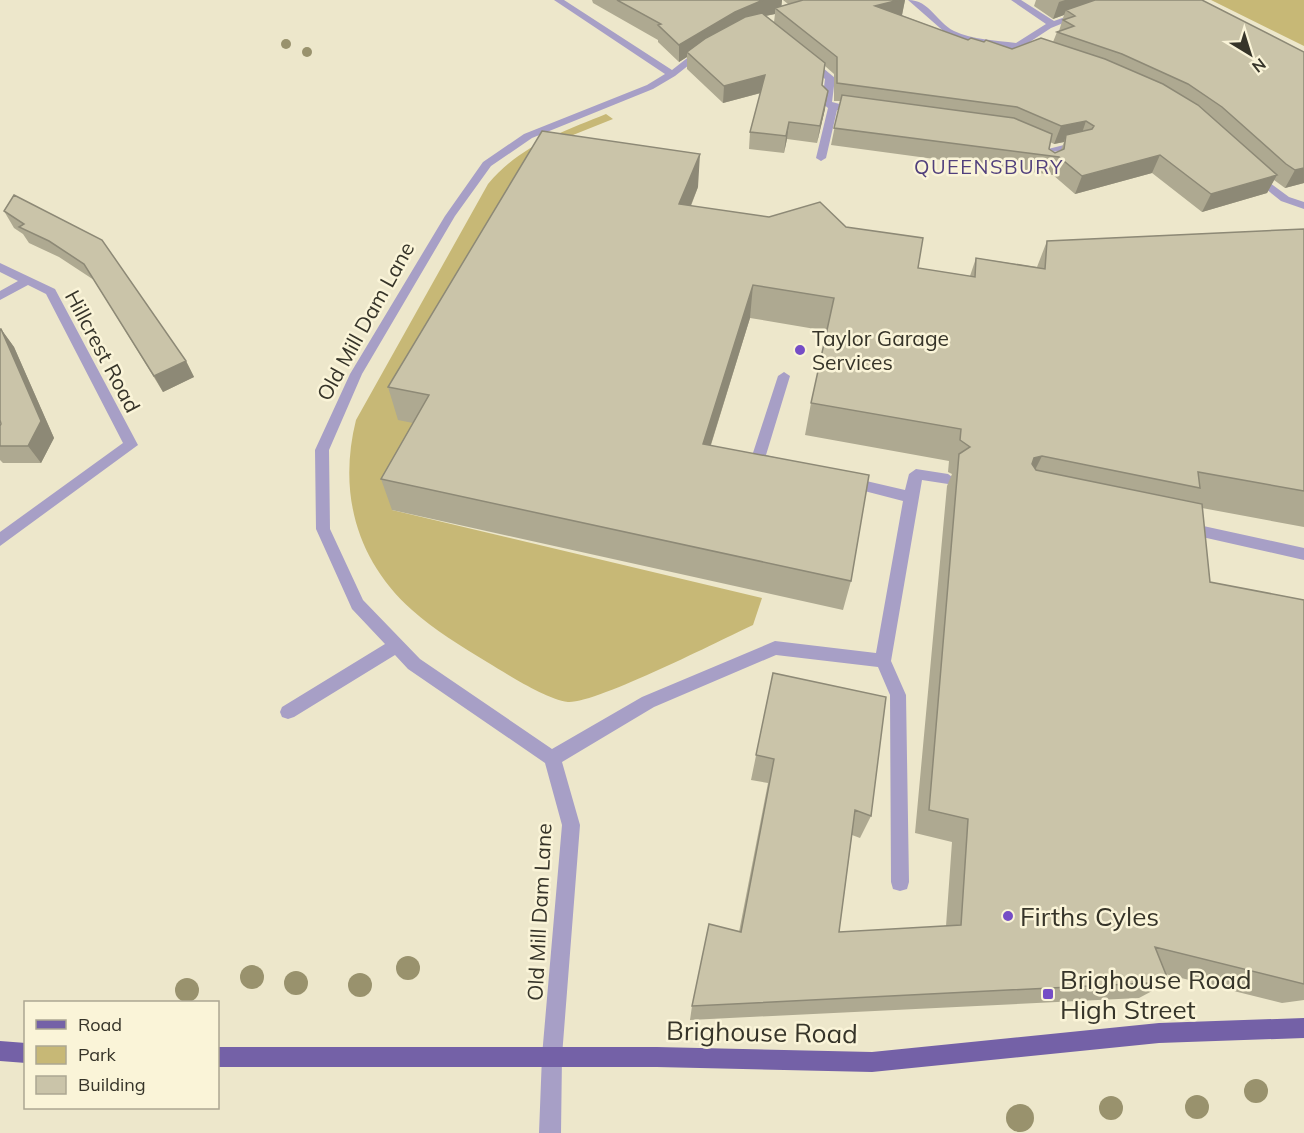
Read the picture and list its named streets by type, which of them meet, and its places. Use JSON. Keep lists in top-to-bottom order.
{
  "streets": {
    "main road": ["Brighouse Road"],
    "street": ["Old Mill Dam Lane", "Hillcrest Road"]
  },
  "crossings": [
    ["Old Mill Dam Lane", "Brighouse Road"]
  ],
  "districts": ["QUEENSBURY"],
  "places": {
    "other": ["Taylor Garage Services", "Firths Cyles"],
    "transit": ["Brighouse Road High Street"]
  },
  "legend": ["Road", "Park", "Building"],
  "north": "bottom right"
}
